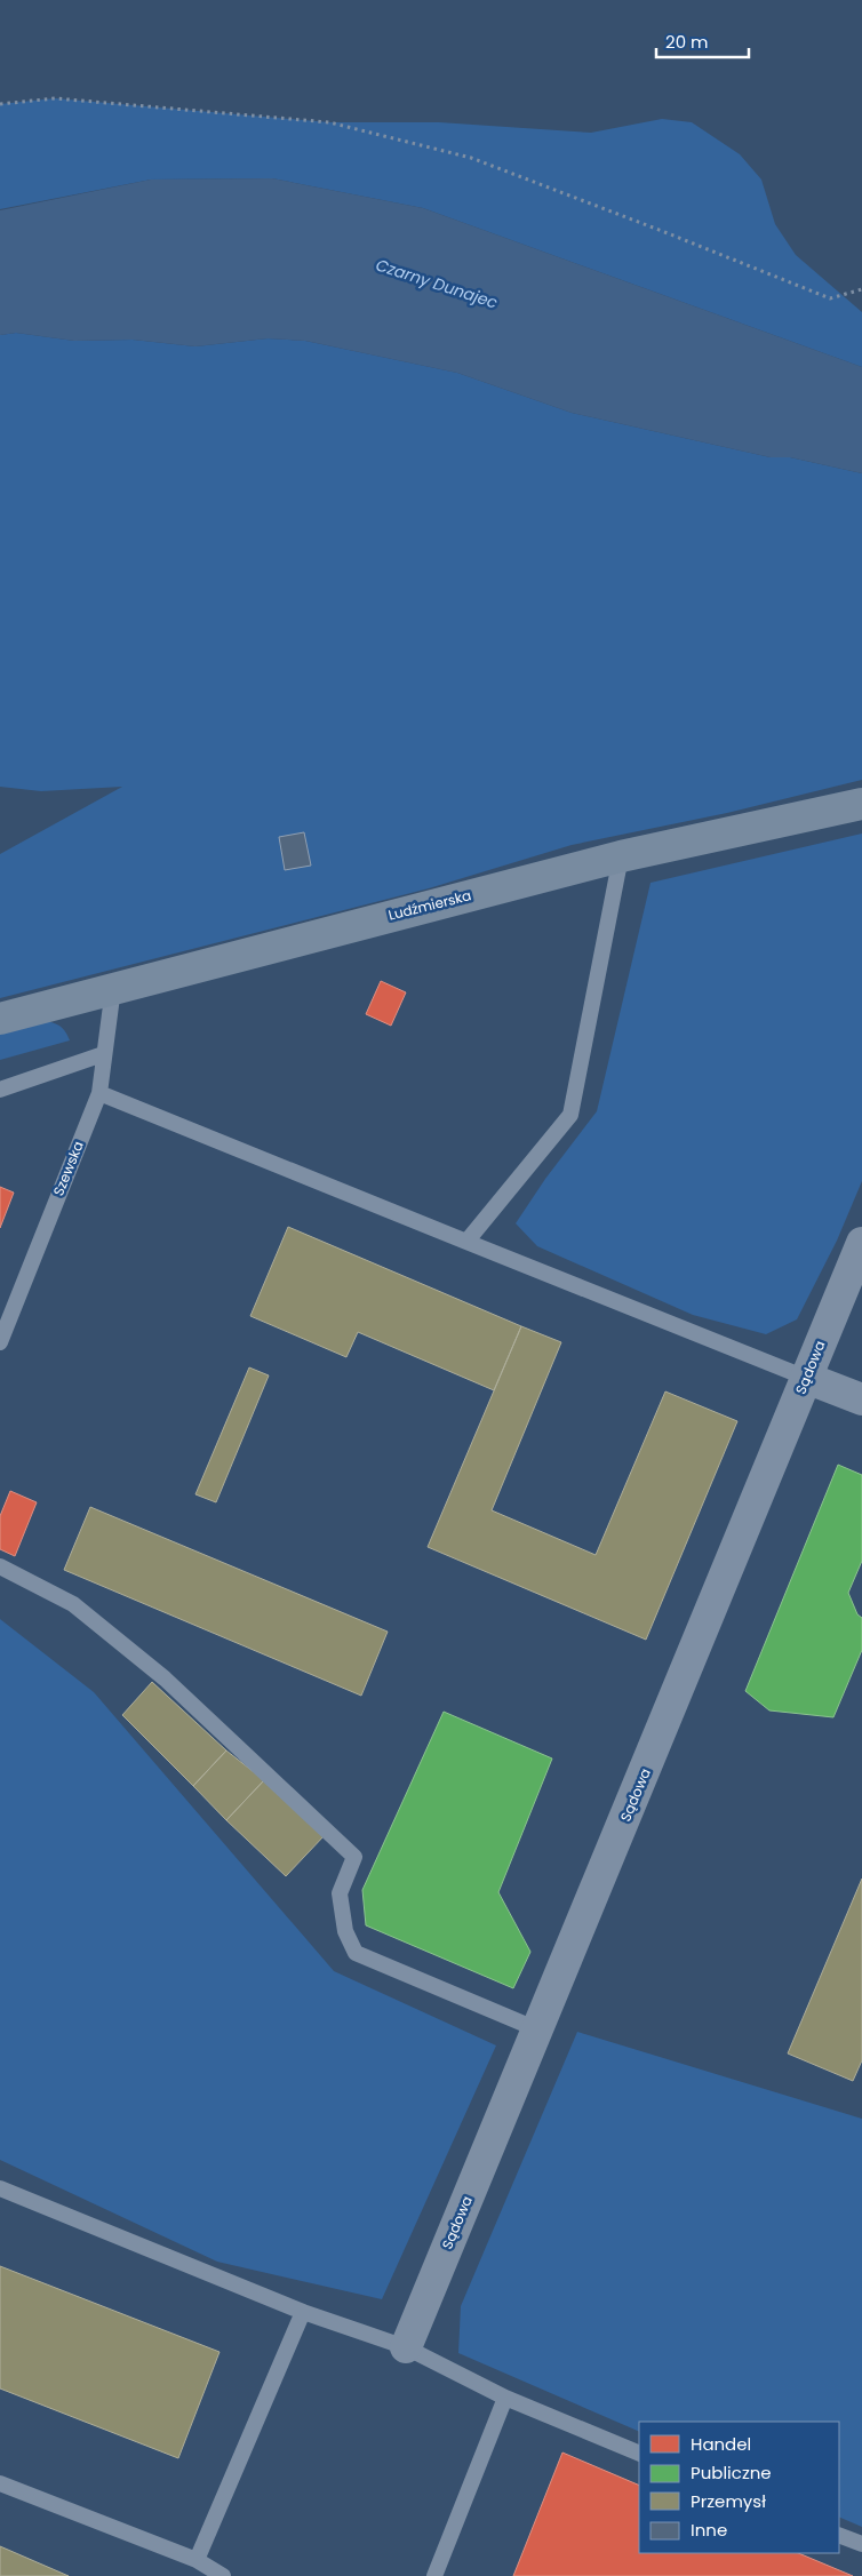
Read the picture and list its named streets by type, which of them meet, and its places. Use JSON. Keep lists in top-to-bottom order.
{
  "streets": {
    "main road": ["Ludźmierska"],
    "street": ["Sądowa"],
    "lane": ["Szewska"]
  },
  "crossings": [
    ["Ludźmierska", "Szewska"]
  ],
  "water": ["Czarny Dunajec"],
  "legend": [
    "Handel",
    "Publiczne",
    "Przemysł",
    "Inne"
  ],
  "scale_bar": "20 m"
}
